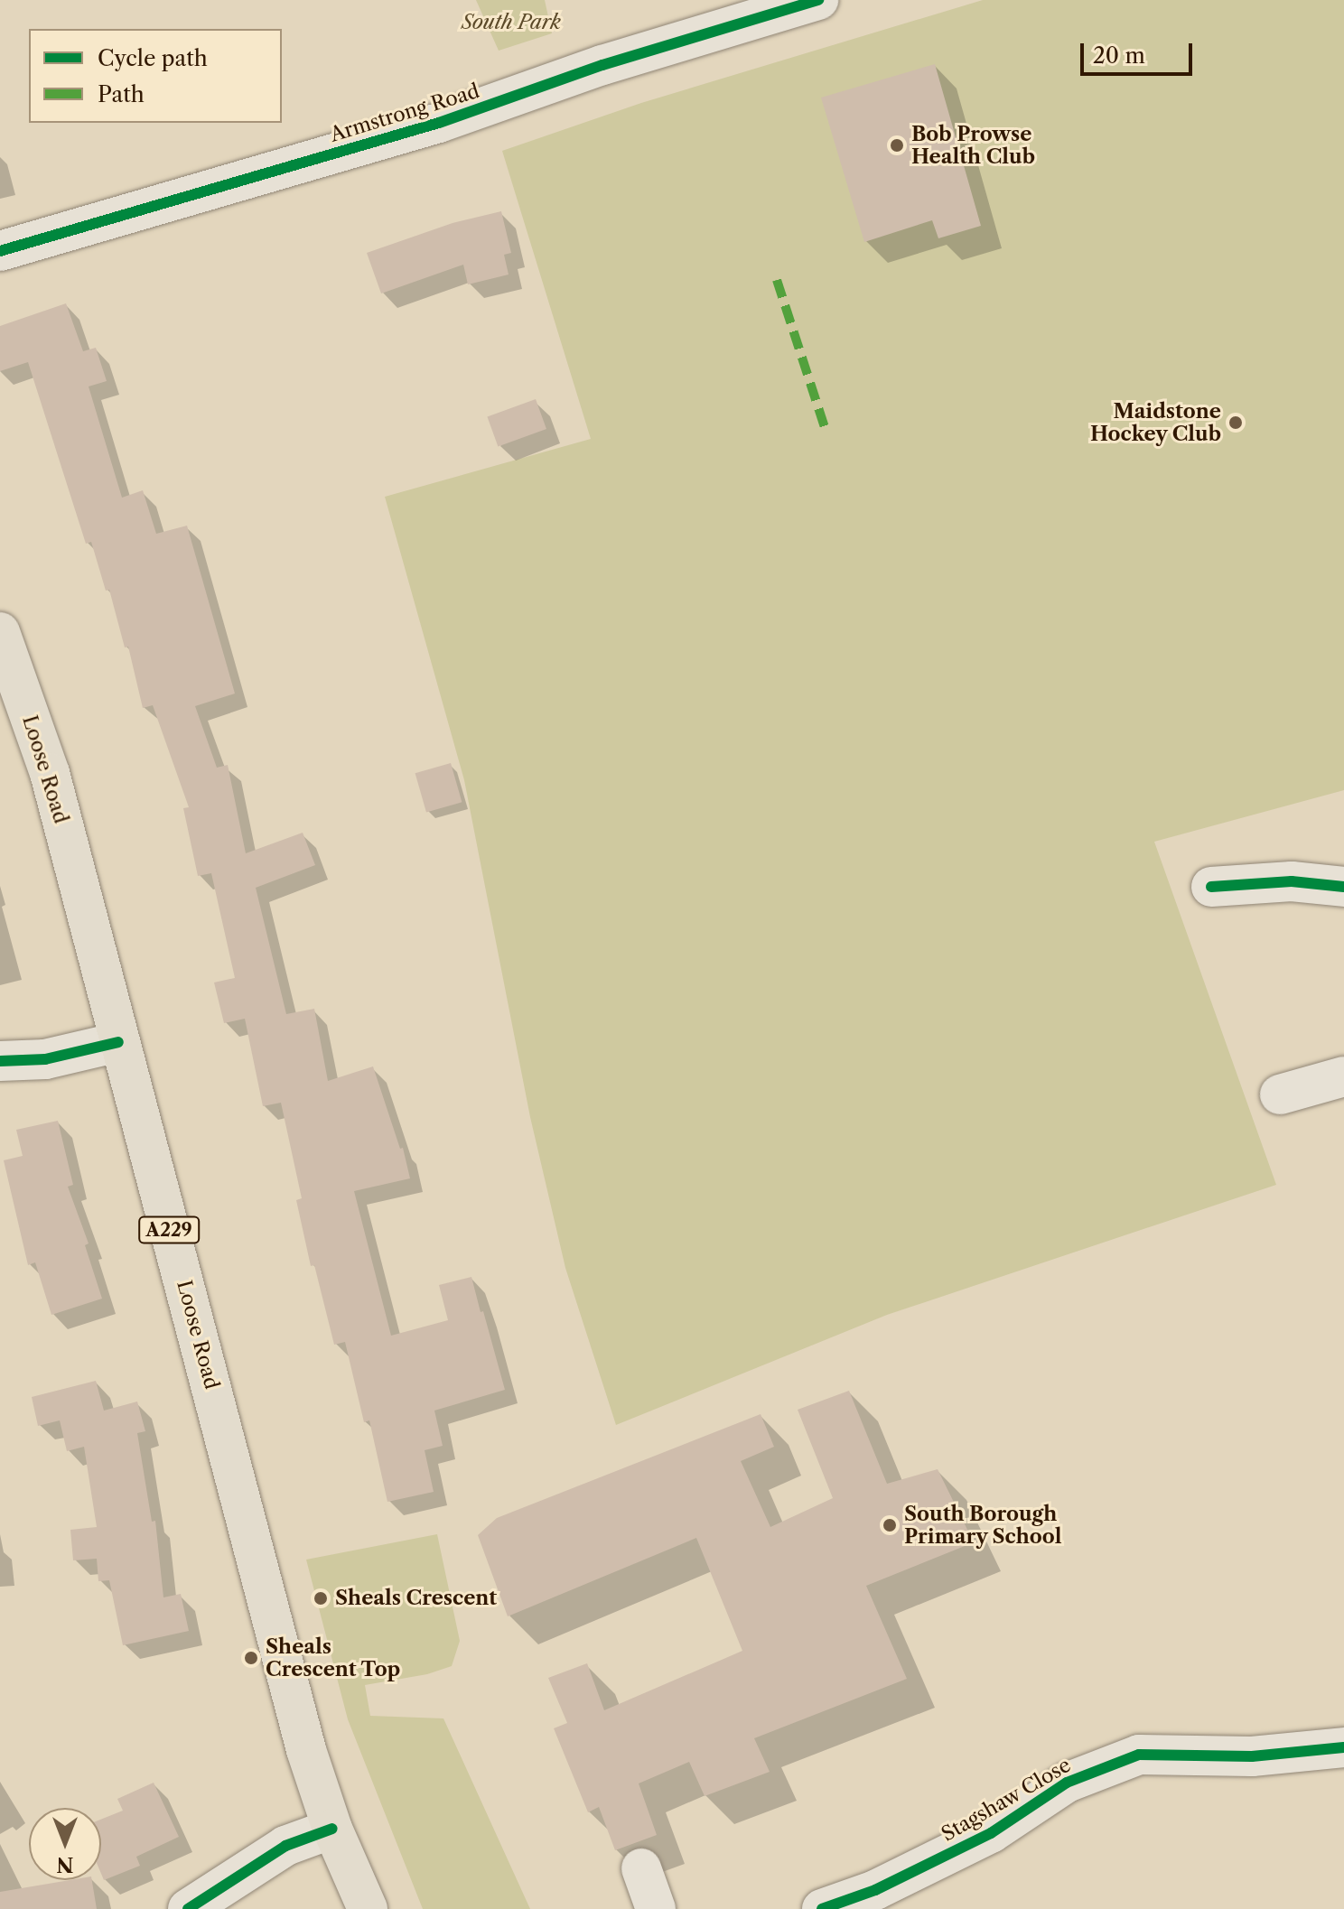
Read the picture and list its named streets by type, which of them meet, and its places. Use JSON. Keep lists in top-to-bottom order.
{
  "streets": {
    "highway": ["Loose Road", "A229"],
    "street": ["Armstrong Road", "Stagshaw Close"]
  },
  "parks": ["South Park"],
  "places": [
    "Bob Prowse Health Club",
    "Maidstone Hockey Club",
    "South Borough Primary School",
    "Sheals Crescent",
    "Sheals Crescent Top"
  ],
  "legend": ["Cycle path", "Path"],
  "scale_bar": "20 m",
  "north": "bottom"
}
